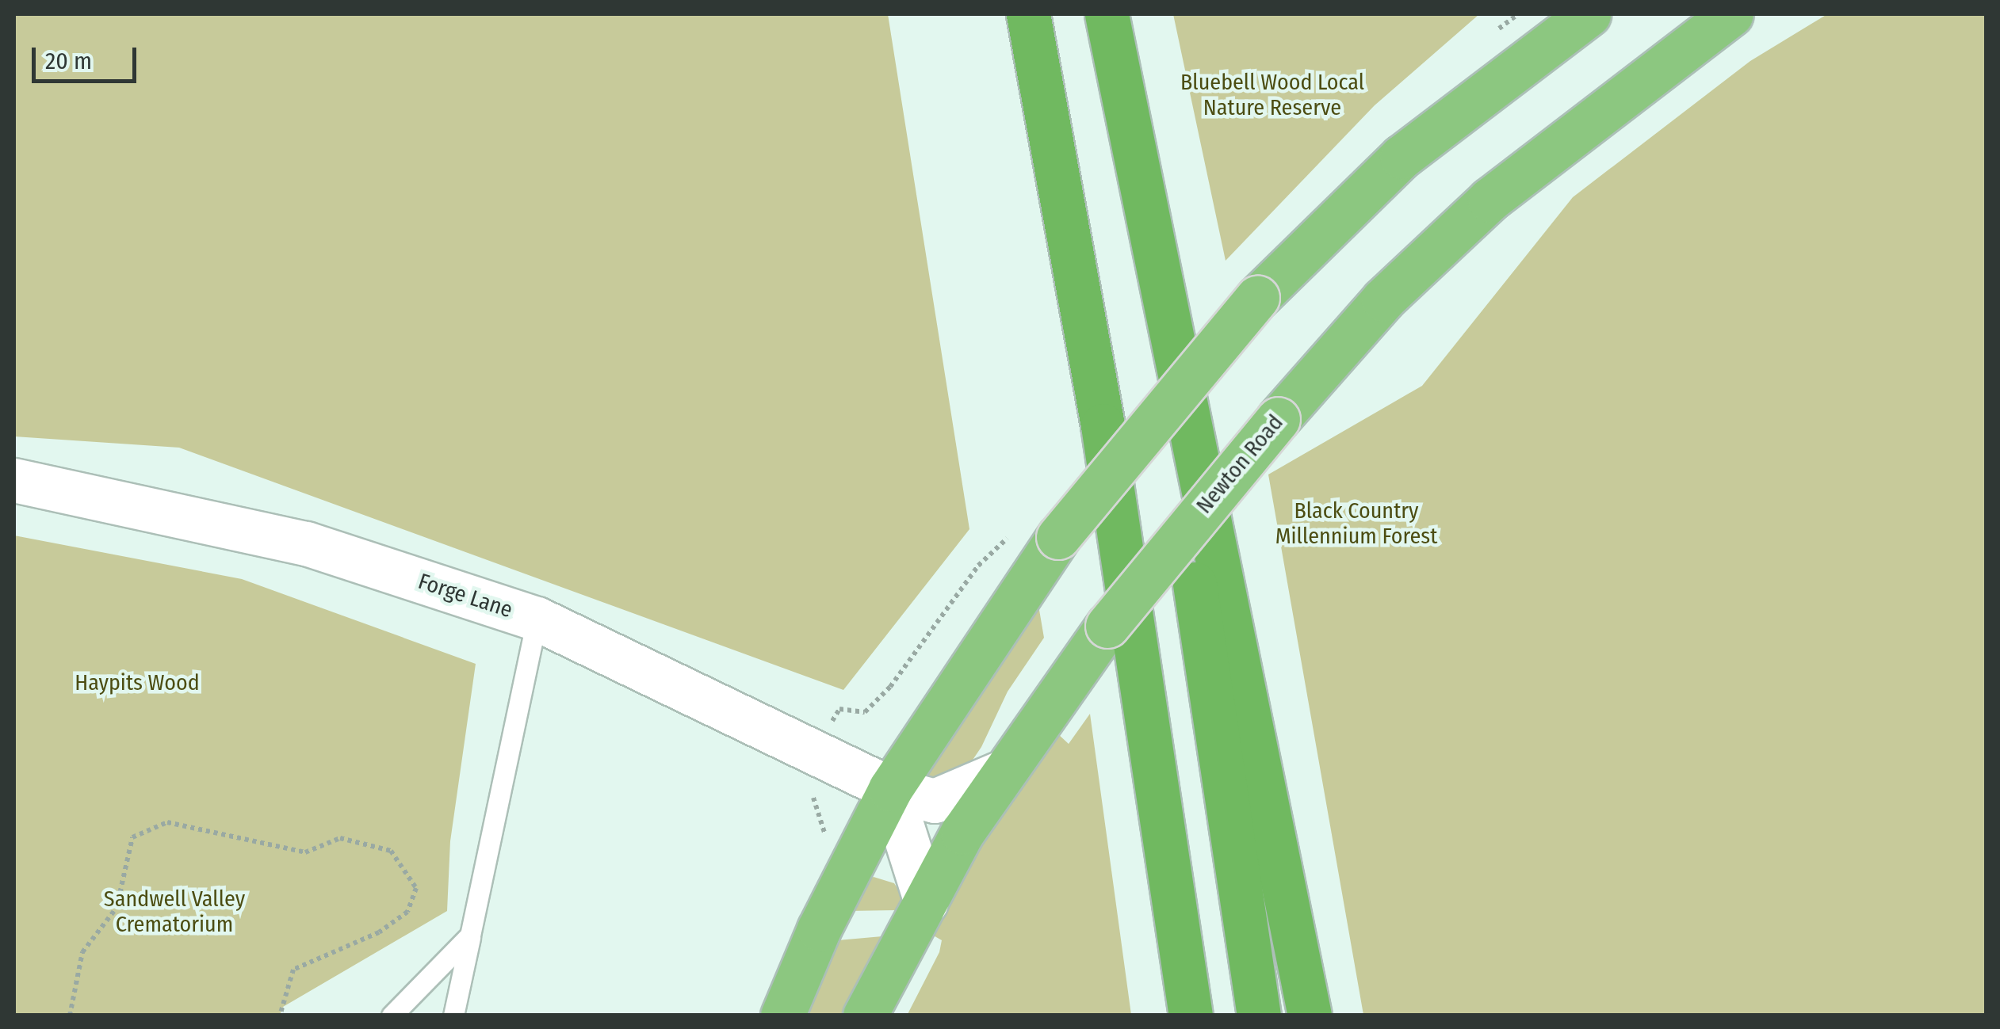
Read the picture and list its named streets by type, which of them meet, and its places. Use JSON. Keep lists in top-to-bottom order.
{
  "streets": {
    "highway": ["Newton Road"],
    "street": ["Forge Lane"]
  },
  "crossings": [
    ["Newton Road", "Forge Lane"]
  ],
  "parks": [
    "Bluebell Wood Local Nature Reserve",
    "Black Country Millennium Forest",
    "Haypits Wood",
    "Sandwell Valley Crematorium"
  ],
  "scale_bar": "20 m"
}
